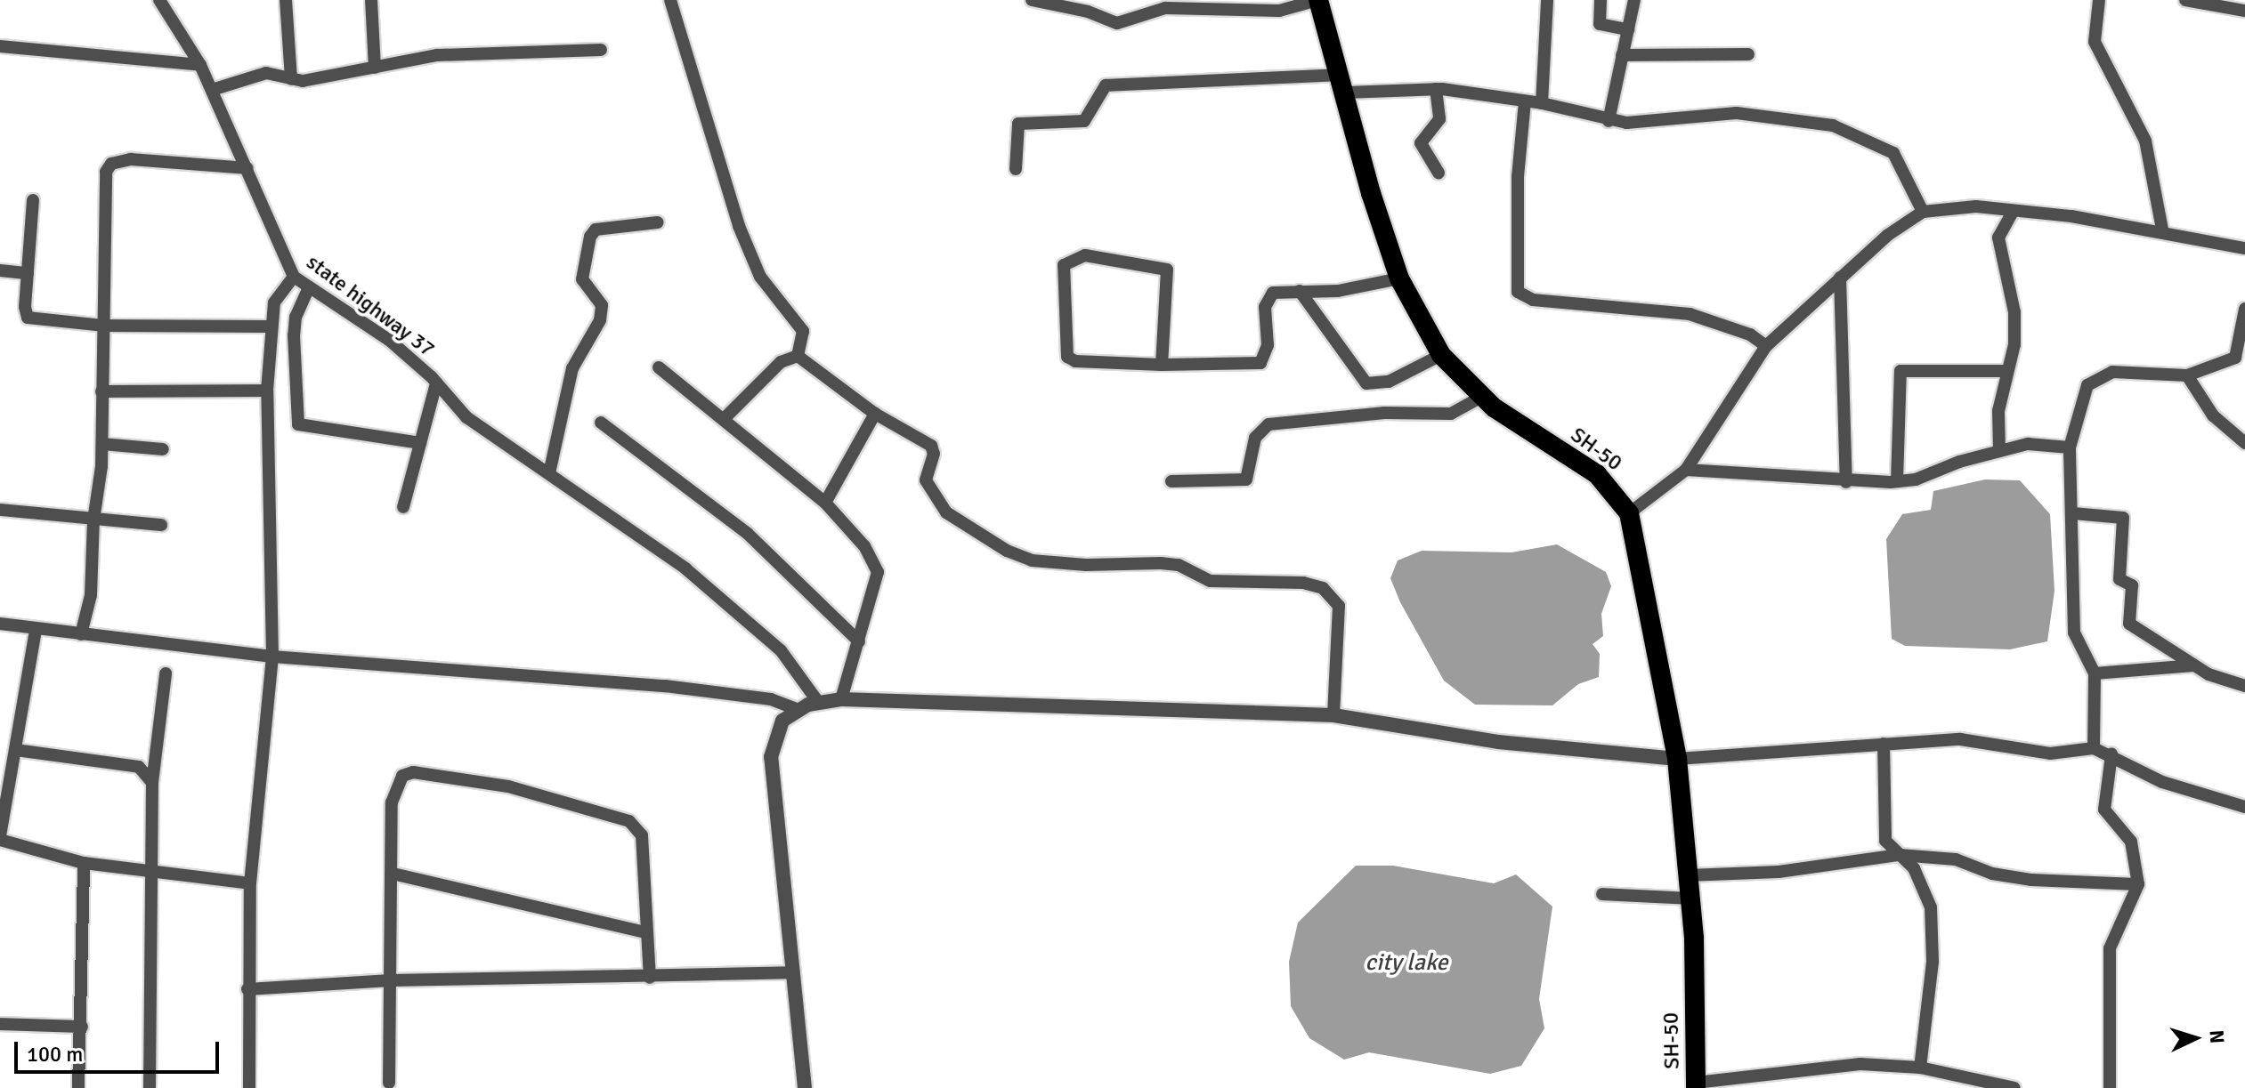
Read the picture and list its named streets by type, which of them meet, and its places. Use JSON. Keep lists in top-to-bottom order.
{
  "streets": {
    "highway": ["SH-50"],
    "street": ["state highway 37"]
  },
  "water": ["city lake"],
  "scale_bar": "100 m",
  "north": "right"
}
